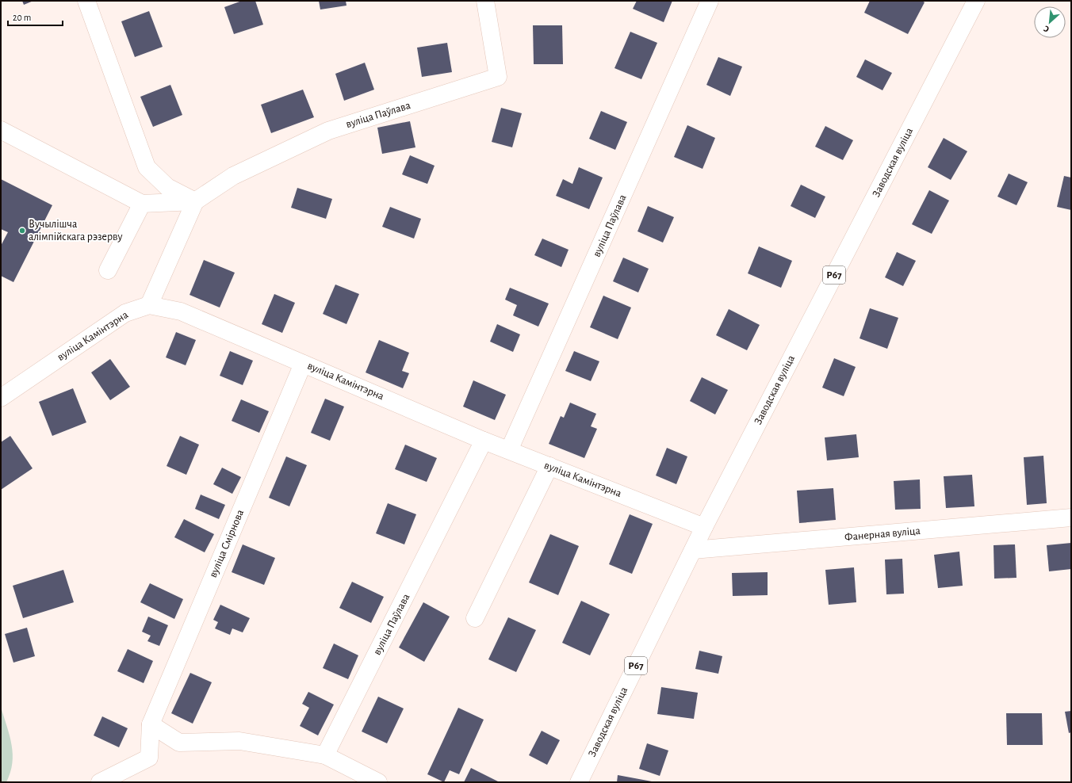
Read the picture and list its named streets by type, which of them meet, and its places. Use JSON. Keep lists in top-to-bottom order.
{
  "streets": {
    "street": [
      "вуліца Паўлава",
      "Заводская вуліца",
      "Р67",
      "вуліца Камінтэрна",
      "Фанерная вуліца",
      "вуліца Смірнова"
    ]
  },
  "crossings": [
    ["вуліца Паўлава", "вуліца Камінтэрна"],
    ["Заводская вуліца", "вуліца Камінтэрна"],
    ["Заводская вуліца", "Фанерная вуліца"],
    ["вуліца Камінтэрна", "вуліца Смірнова"]
  ],
  "places": ["Вучылішча алімпійскага рэзерву"],
  "scale_bar": "20 m",
  "north": "bottom left"
}
